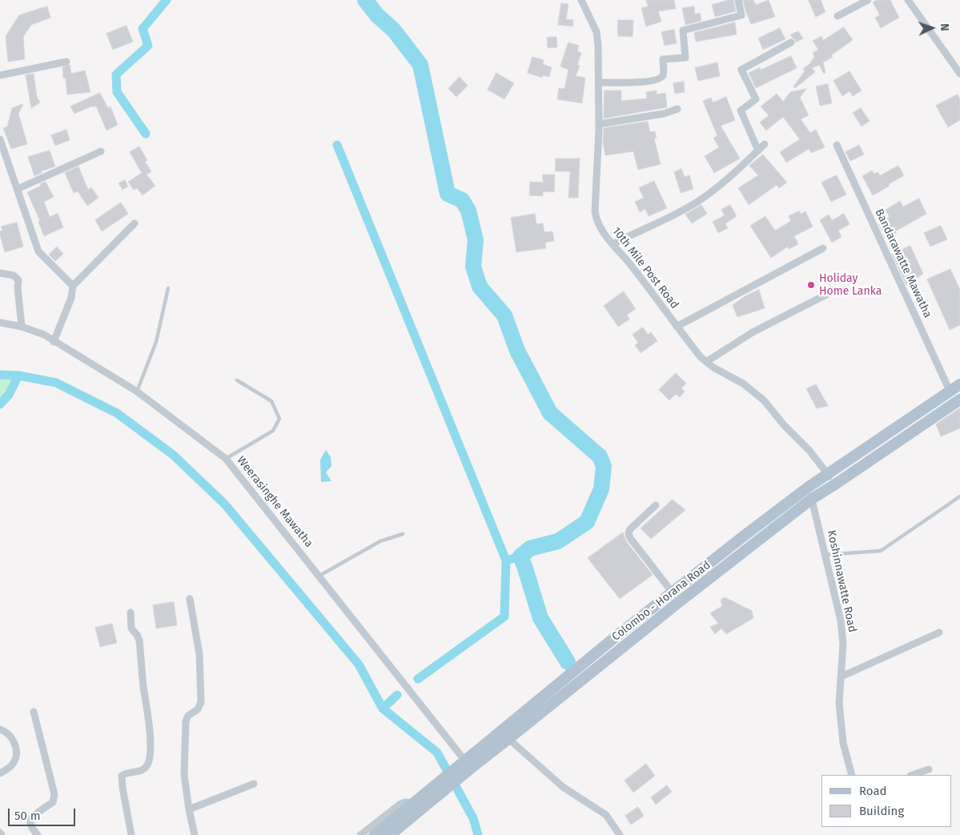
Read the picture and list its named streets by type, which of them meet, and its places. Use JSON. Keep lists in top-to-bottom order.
{
  "streets": {
    "main road": ["Colombo - Horana Road"],
    "street": [
      "Bandarawatte Mawatha",
      "10th Mile Post Road",
      "Weerasinghe Mawatha",
      "Koshinnawatte Road"
    ]
  },
  "crossings": [
    ["Bandarawatte Mawatha", "Colombo - Horana Road"],
    ["10th Mile Post Road", "Colombo - Horana Road"],
    ["Weerasinghe Mawatha", "Colombo - Horana Road"],
    ["Koshinnawatte Road", "Colombo - Horana Road"]
  ],
  "places": ["Holiday Home Lanka"],
  "legend": ["Road", "Building"],
  "scale_bar": "50 m",
  "north": "right"
}
